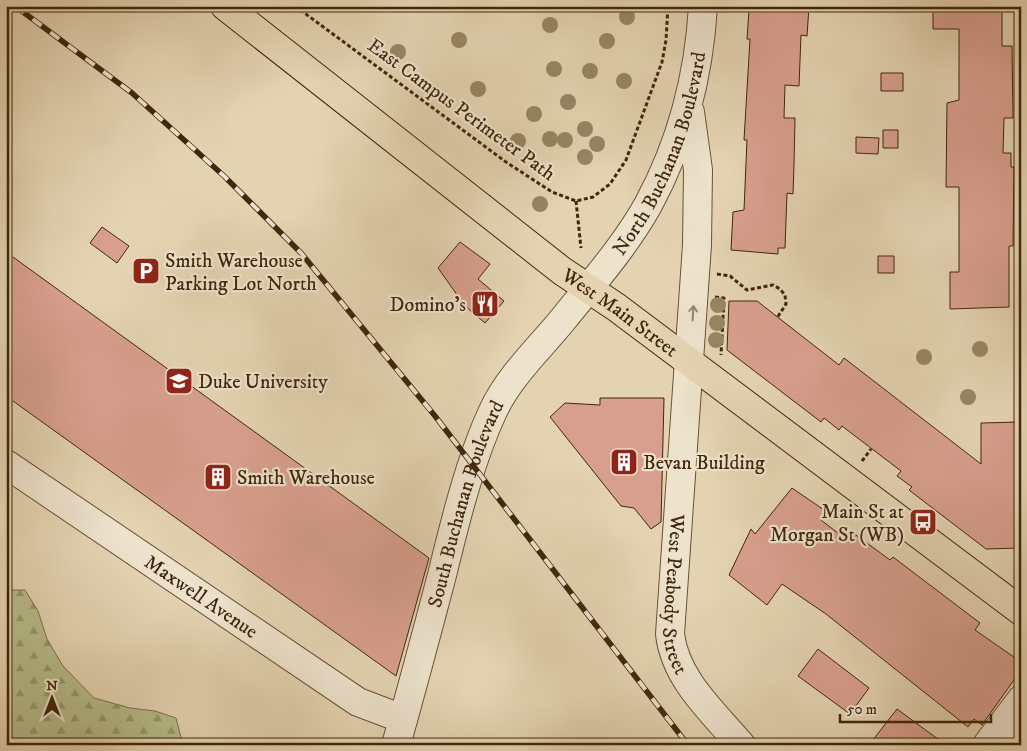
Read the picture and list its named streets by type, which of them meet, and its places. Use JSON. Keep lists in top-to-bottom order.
{
  "streets": {
    "main road": ["West Main Street"],
    "street": [
      "North Buchanan Boulevard",
      "South Buchanan Boulevard",
      "West Peabody Street",
      "Maxwell Avenue"
    ],
    "path": ["East Campus Perimeter Path"]
  },
  "crossings": [
    ["North Buchanan Boulevard", "West Main Street"],
    ["North Buchanan Boulevard", "South Buchanan Boulevard"],
    ["North Buchanan Boulevard", "West Peabody Street"],
    ["West Main Street", "South Buchanan Boulevard"],
    ["West Main Street", "West Peabody Street"],
    ["South Buchanan Boulevard", "Maxwell Avenue"]
  ],
  "one_way": ["West Peabody Street"],
  "places": {
    "parking": ["Smith Warehouse Parking Lot North"],
    "restaurant": ["Domino's"],
    "school or university": ["Duke University"],
    "building": ["Bevan Building", "Smith Warehouse"],
    "bus stop": ["Main St at Morgan St (WB)"]
  },
  "scale_bar": "50 m",
  "north": "top"
}
